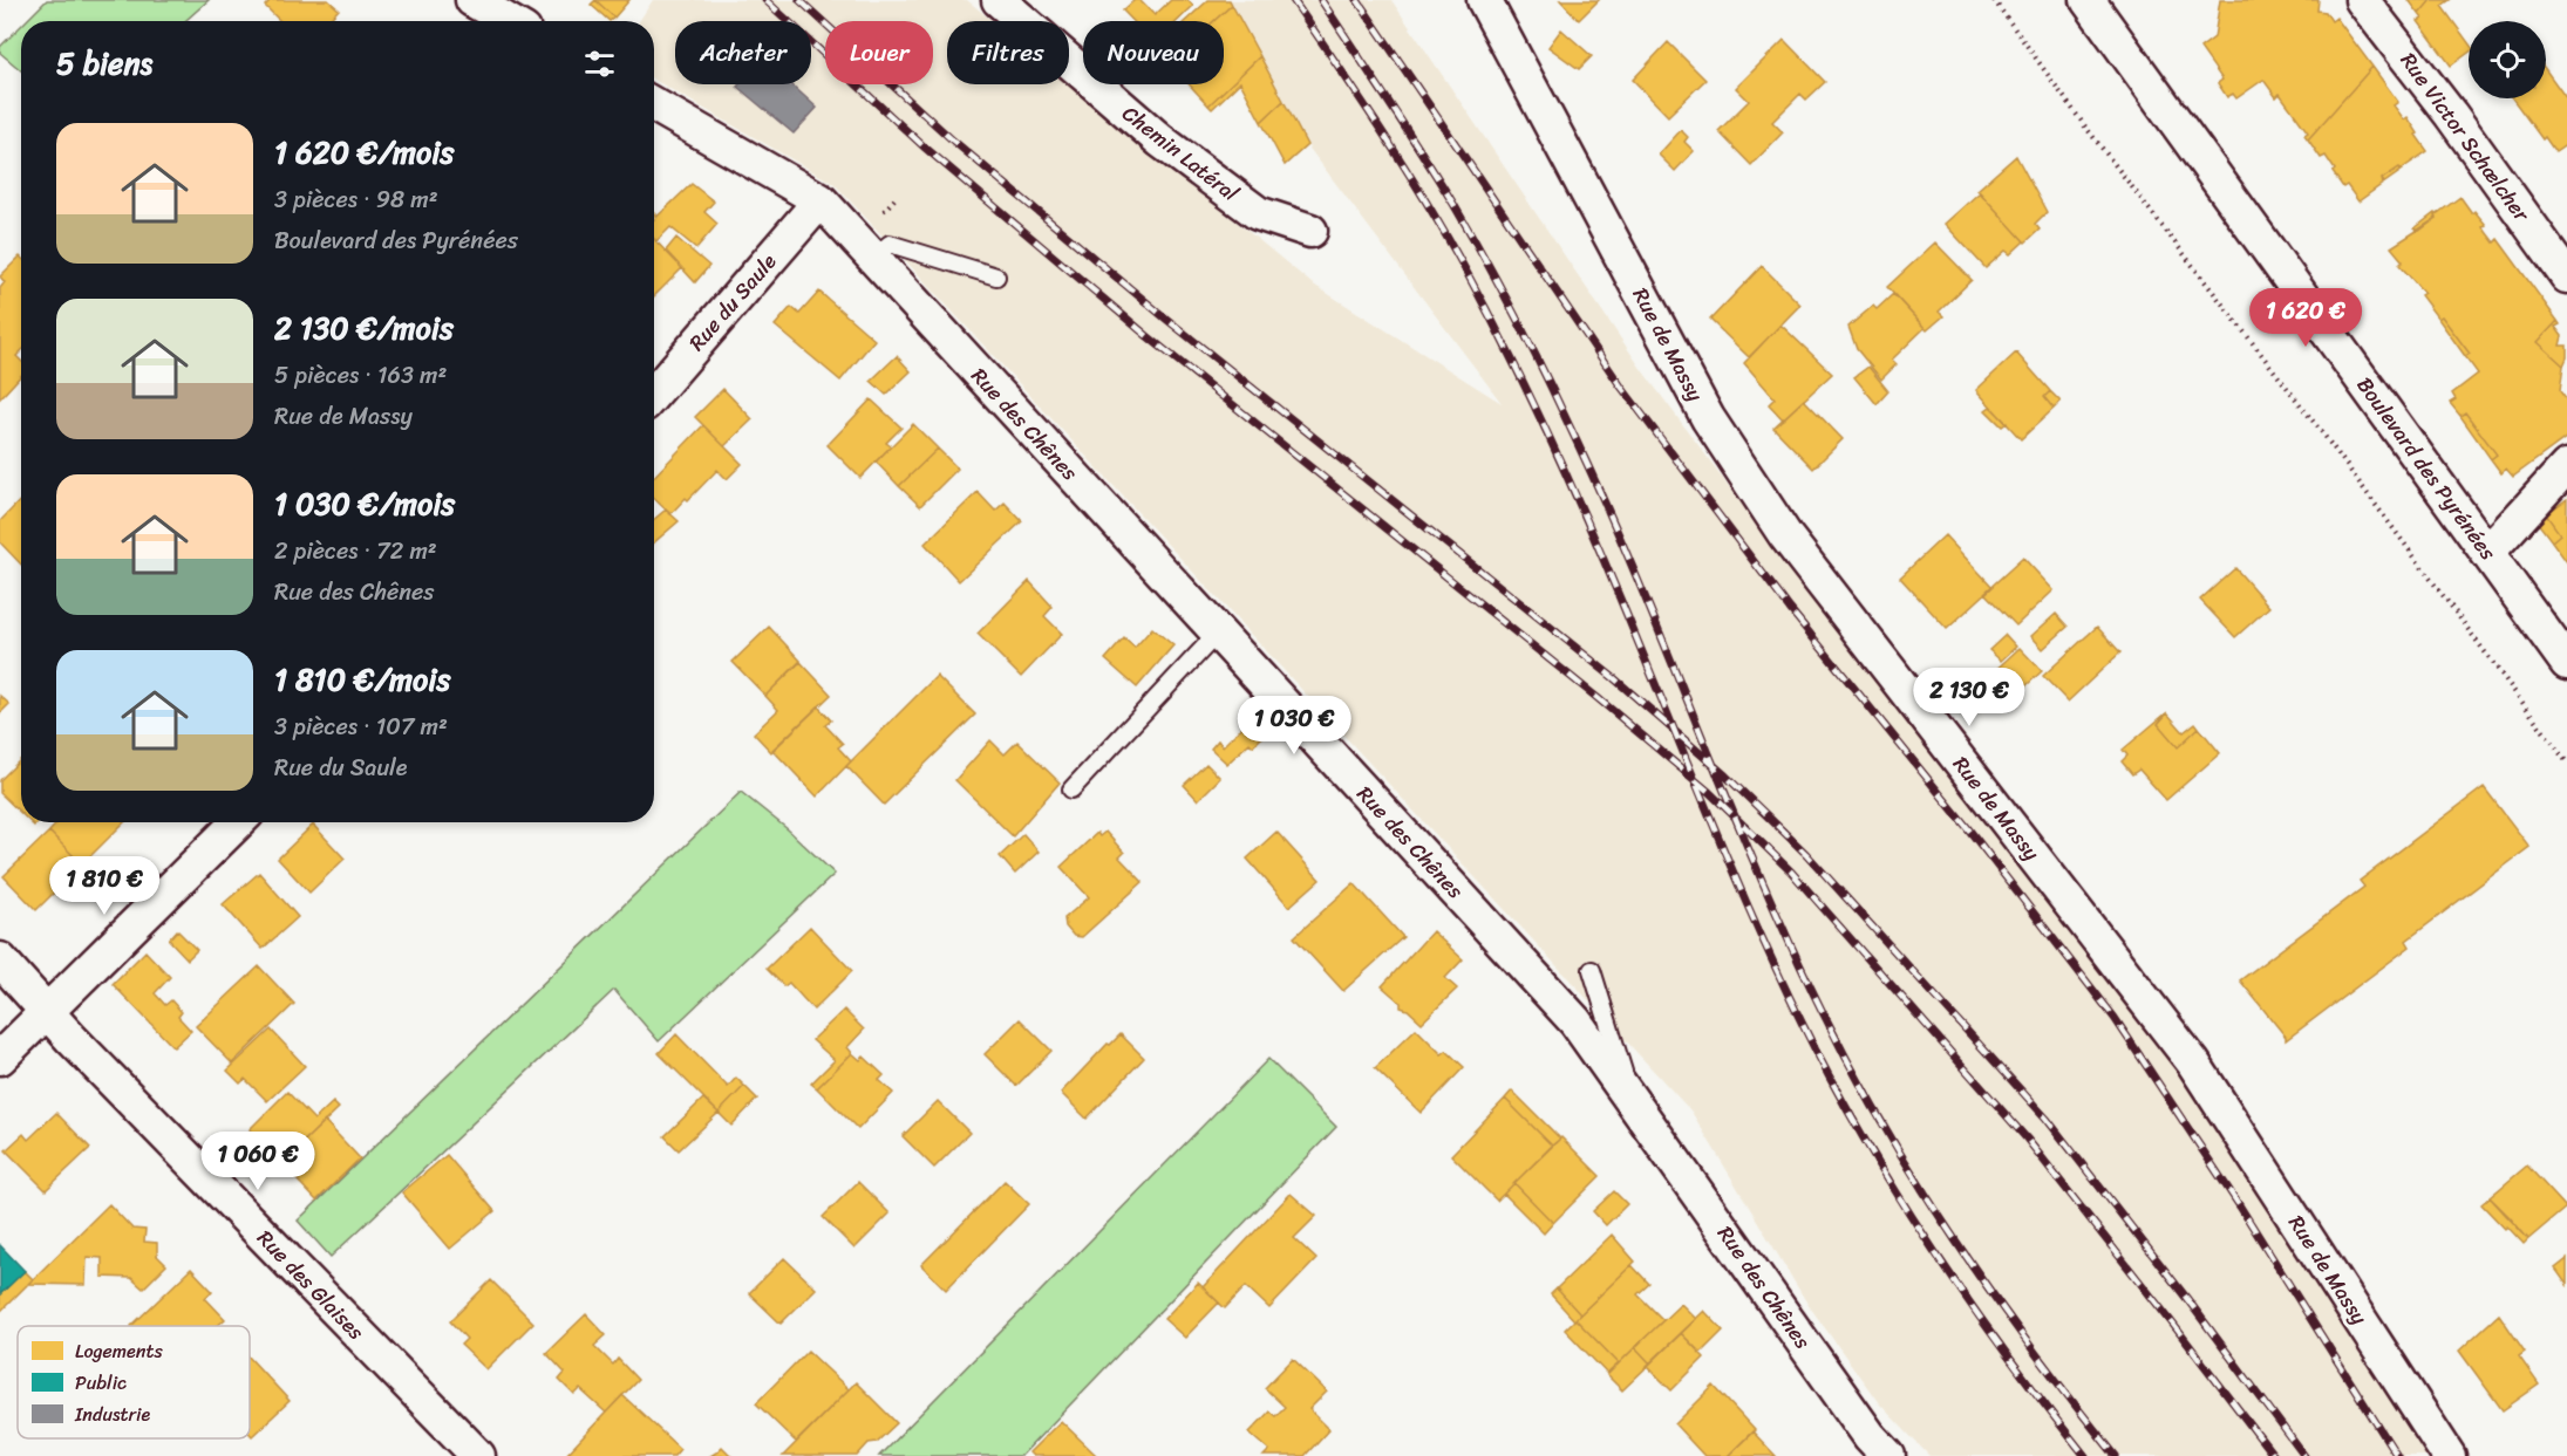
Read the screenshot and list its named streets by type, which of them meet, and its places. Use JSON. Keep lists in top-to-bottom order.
{
  "streets": {
    "street": [
      "Rue Victor Schœlcher",
      "Chemin Latéral",
      "Rue du Saule",
      "Rue de Massy",
      "Rue des Chênes",
      "Boulevard des Pyrénées",
      "Rue des Glaises"
    ]
  },
  "crossings": [
    ["Rue du Saule", "Rue des Chênes"]
  ],
  "legend": ["Logements", "Public", "Industrie"],
  "page": {
    "chip": [
      "Acheter",
      "Louer",
      "Filtres",
      "Nouveau"
    ],
    "heading": "5 biens",
    "list": [
      {
        "name": "1 620 €/mois",
        "note": "3 pièces · 98 m² · Boulevard des Pyrénées"
      },
      {
        "name": "2 130 €/mois",
        "note": "5 pièces · 163 m² · Rue de Massy"
      },
      {
        "name": "1 030 €/mois",
        "note": "2 pièces · 72 m² · Rue des Chênes"
      },
      {
        "name": "1 810 €/mois",
        "note": "3 pièces · 107 m² · Rue du Saule"
      }
    ],
    "price": [
      "1 620 €",
      "2 130 €",
      "1 030 €",
      "1 810 €",
      "1 060 €"
    ]
  }
}
